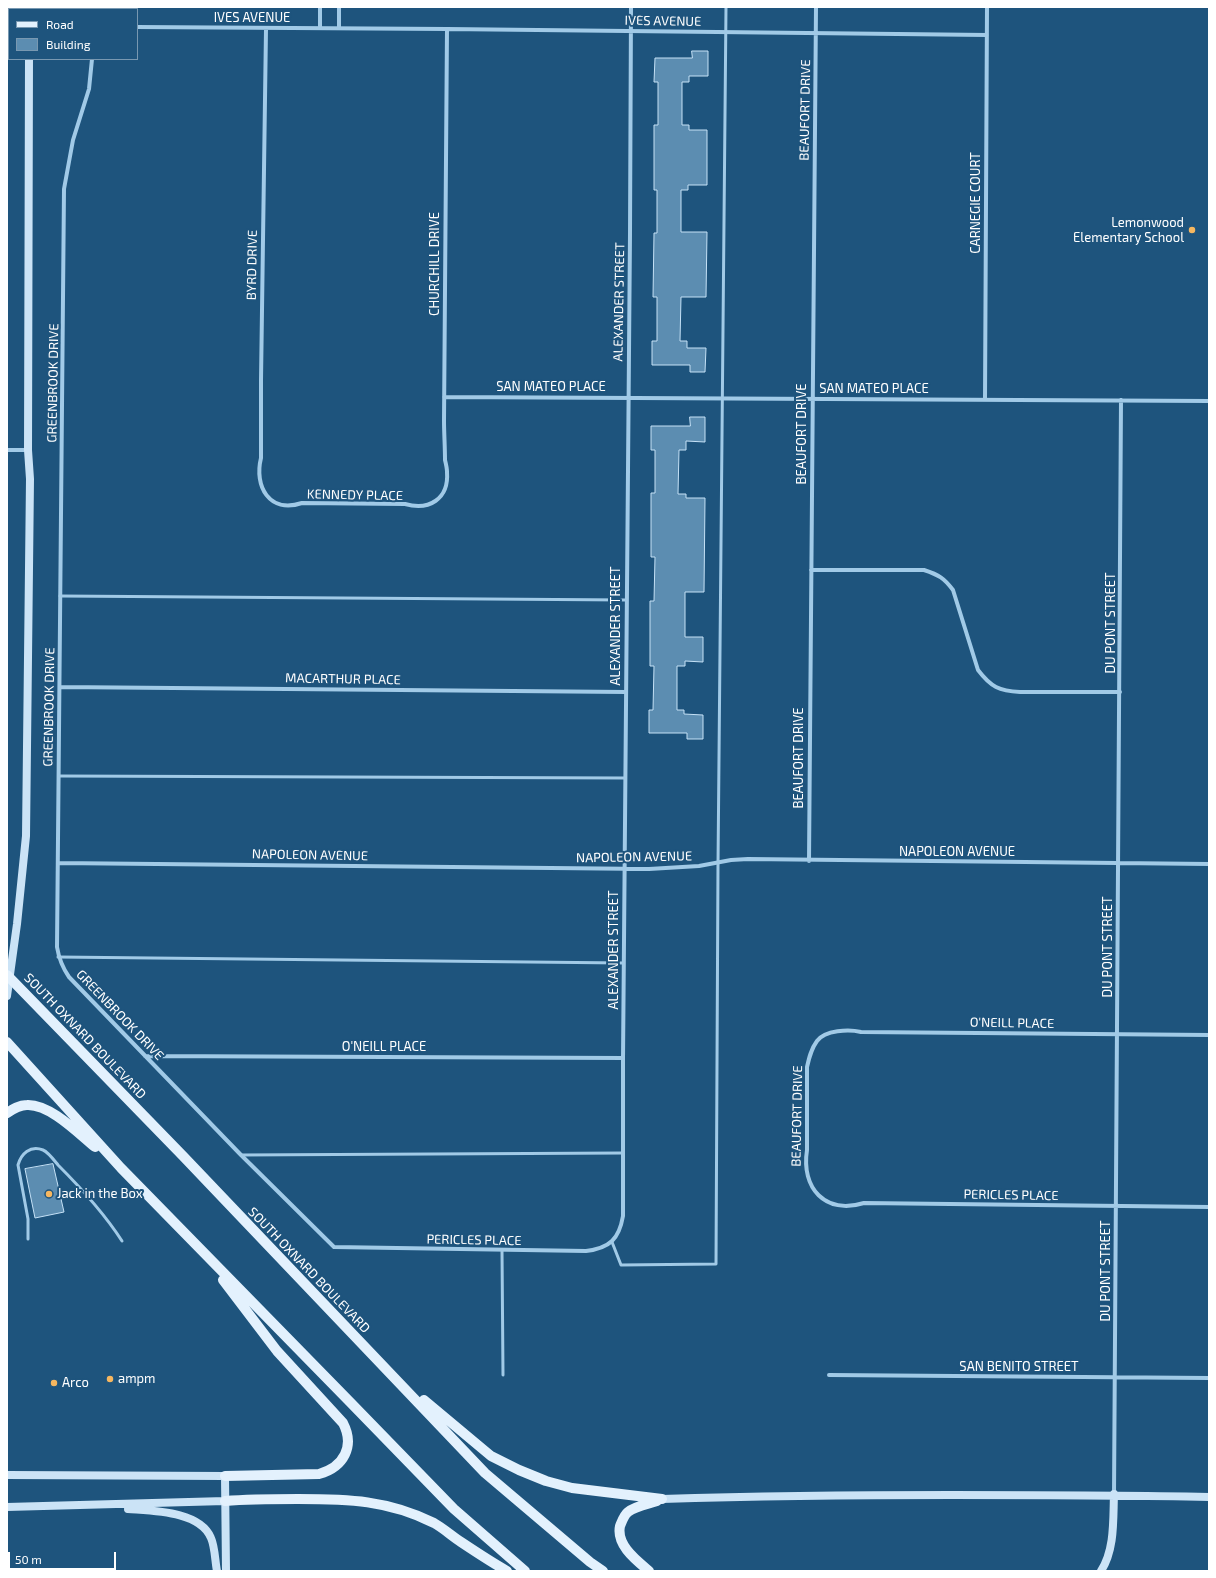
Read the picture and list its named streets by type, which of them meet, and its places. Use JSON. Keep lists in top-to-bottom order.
{
  "streets": {
    "main road": ["SOUTH OXNARD BOULEVARD"],
    "street": [
      "IVES AVENUE",
      "BEAUFORT DRIVE",
      "CARNEGIE COURT",
      "CHURCHILL DRIVE",
      "BYRD DRIVE",
      "ALEXANDER STREET",
      "GREENBROOK DRIVE",
      "SAN MATEO PLACE",
      "KENNEDY PLACE",
      "DU PONT STREET",
      "MACARTHUR PLACE",
      "NAPOLEON AVENUE",
      "O'NEILL PLACE",
      "PERICLES PLACE",
      "SAN BENITO STREET"
    ]
  },
  "crossings": [
    ["IVES AVENUE", "BEAUFORT DRIVE"],
    ["IVES AVENUE", "CARNEGIE COURT"],
    ["IVES AVENUE", "CHURCHILL DRIVE"],
    ["IVES AVENUE", "BYRD DRIVE"],
    ["IVES AVENUE", "ALEXANDER STREET"],
    ["BEAUFORT DRIVE", "SAN MATEO PLACE"],
    ["BEAUFORT DRIVE", "NAPOLEON AVENUE"],
    ["BEAUFORT DRIVE", "O'NEILL PLACE"],
    ["BEAUFORT DRIVE", "PERICLES PLACE"],
    ["CARNEGIE COURT", "SAN MATEO PLACE"],
    ["CHURCHILL DRIVE", "SAN MATEO PLACE"],
    ["CHURCHILL DRIVE", "KENNEDY PLACE"],
    ["BYRD DRIVE", "KENNEDY PLACE"],
    ["ALEXANDER STREET", "SAN MATEO PLACE"],
    ["ALEXANDER STREET", "MACARTHUR PLACE"],
    ["ALEXANDER STREET", "NAPOLEON AVENUE"],
    ["ALEXANDER STREET", "O'NEILL PLACE"],
    ["ALEXANDER STREET", "PERICLES PLACE"],
    ["GREENBROOK DRIVE", "MACARTHUR PLACE"],
    ["GREENBROOK DRIVE", "NAPOLEON AVENUE"],
    ["GREENBROOK DRIVE", "O'NEILL PLACE"],
    ["GREENBROOK DRIVE", "PERICLES PLACE"],
    ["SAN MATEO PLACE", "DU PONT STREET"],
    ["DU PONT STREET", "NAPOLEON AVENUE"],
    ["DU PONT STREET", "O'NEILL PLACE"],
    ["DU PONT STREET", "PERICLES PLACE"],
    ["DU PONT STREET", "SAN BENITO STREET"]
  ],
  "places": [
    "Lemonwood Elementary School",
    "Jack in the Box",
    "ampm",
    "Arco"
  ],
  "legend": ["Road", "Building"],
  "scale_bar": "50 m"
}
